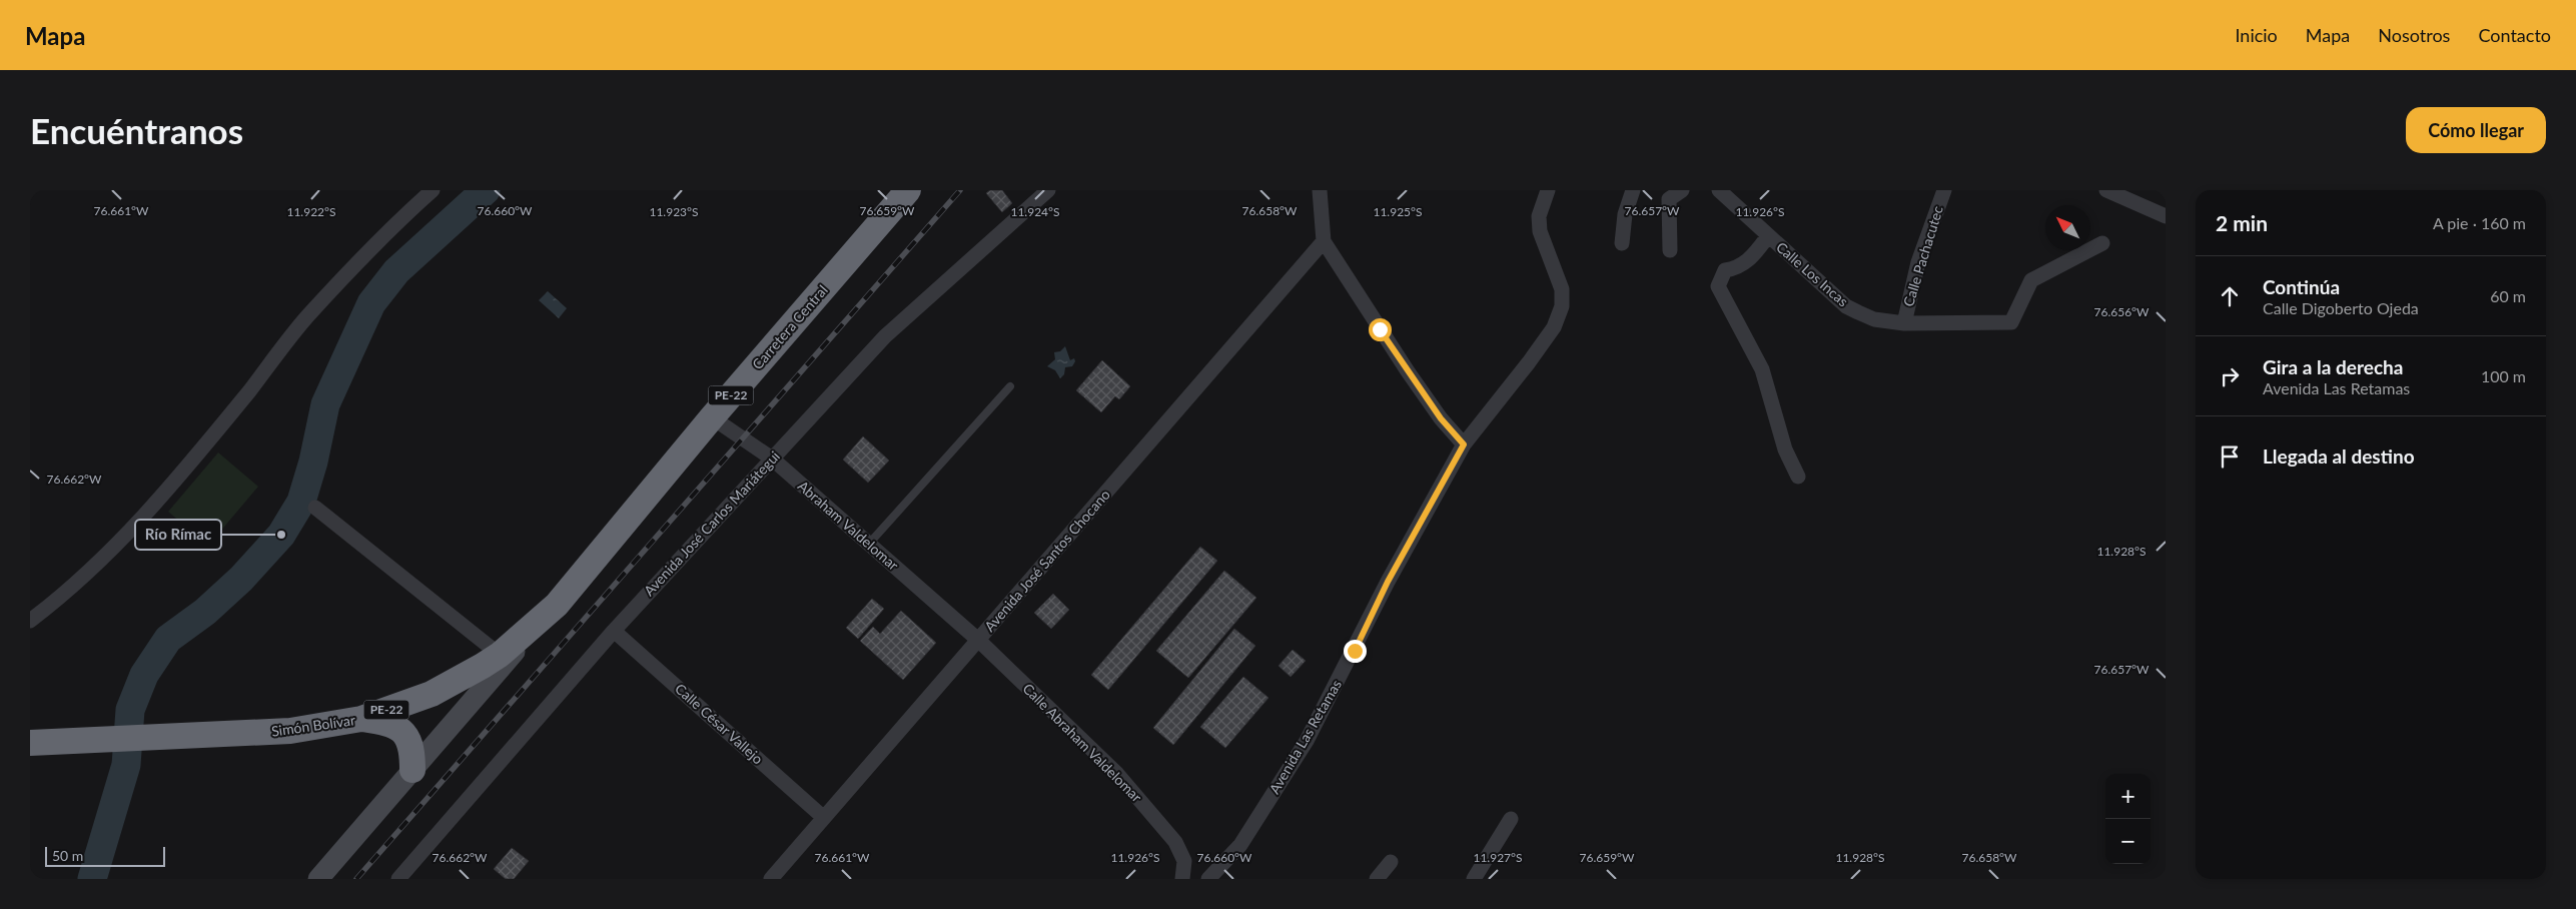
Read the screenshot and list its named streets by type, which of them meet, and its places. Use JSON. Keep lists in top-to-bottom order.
{
  "streets": {
    "highway": ["Carretera Central", "PE-22", "Simón Bolívar"],
    "street": [
      "Calle Pachacutec",
      "Calle Los Incas",
      "Avenida José Carlos Mariátegui",
      "Abraham Valdelomar",
      "Avenida José Santos Chocano",
      "Calle César Vallejo",
      "Avenida Las Retamas",
      "Calle Abraham Valdelomar"
    ]
  },
  "crossings": [
    ["Calle Pachacutec", "Calle Los Incas"],
    ["Carretera Central", "Abraham Valdelomar"],
    ["Carretera Central", "Simón Bolívar"],
    ["Avenida José Carlos Mariátegui", "Abraham Valdelomar"],
    ["Avenida José Carlos Mariátegui", "Calle César Vallejo"],
    ["Abraham Valdelomar", "Avenida José Santos Chocano"],
    ["Abraham Valdelomar", "Calle Abraham Valdelomar"],
    ["Avenida José Santos Chocano", "Calle César Vallejo"],
    ["Avenida José Santos Chocano", "Calle Abraham Valdelomar"]
  ],
  "places": ["Río Rímac"],
  "scale_bar": "50 m",
  "north": "top left",
  "page": {
    "header": "Mapa",
    "nav": [
      "Inicio",
      "Mapa",
      "Nosotros",
      "Contacto"
    ],
    "buttons": "Cómo llegar",
    "title": "Encuéntranos",
    "heading": ["2 min", "A pie · 160 m"],
    "list": [
      ["Continúa", "Calle Digoberto Ojeda", "60 m"],
      ["Gira a la derecha", "Avenida Las Retamas", "100 m"],
      "Llegada al destino"
    ],
    "map_buttons": ["+", "−"],
    "scale": "50 m"
  },
  "coordinates": [
    "76.661°W",
    "76.660°W",
    "76.659°W",
    "76.658°W",
    "76.657°W",
    "11.922°S",
    "11.923°S",
    "11.924°S",
    "11.925°S",
    "11.926°S",
    "76.656°W",
    "76.662°W",
    "11.928°S",
    "11.927°S"
  ]
}
